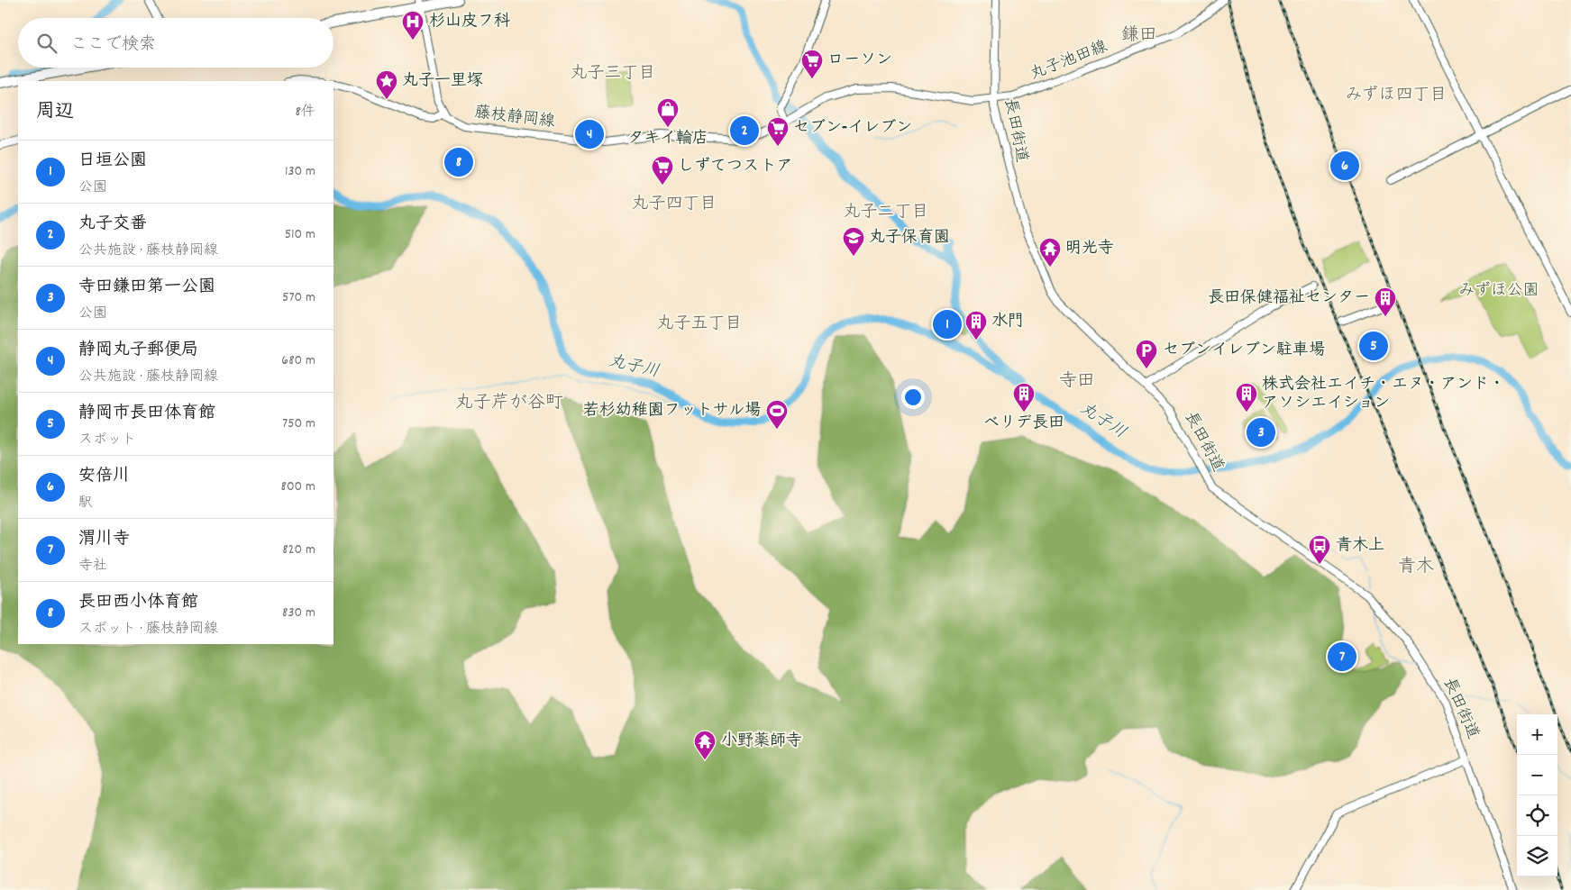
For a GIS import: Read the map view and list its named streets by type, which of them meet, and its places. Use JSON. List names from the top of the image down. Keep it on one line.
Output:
{"streets":{"main road":["丸子池田線","藤枝静岡線","長田街道"]},"crossings":[["丸子池田線","藤枝静岡線"],["丸子池田線","長田街道"]],"districts":["鎌田","丸子三丁目","みずほ四丁目","丸子四丁目","丸子二丁目","丸子五丁目","寺田","丸子芹が谷町","青木"],"water":["丸子川"],"parks":["みずほ公園"],"places":{"hospital":["杉山皮フ科"],"supermarket":["ローソン","セブン-イレブン","しずてつストア"],"place":["丸子一里塚"],"shop":["タキイ輪店"],"school or university":["丸子保育園"],"temple":["明光寺","小野薬師寺"],"building":["長田保健福祉センター","水門","ベリデ長田","株式会社エイチ・エヌ・アンド・ アソシエイション"],"parking":["セブンイレブン駐車場"],"sports":["若杉幼稚園フットサル場"],"bus stop":["青木上"]},"page":{"search":"ここで検索","heading":["周辺","8件"],"pins":["2","4","8","6","1","5","3","7"],"list":[{"mark":"1","name":"日垣公園","note":"公園","value":"130 m"},{"mark":"2","name":"丸子交番","note":"公共施設 · 藤枝静岡線","value":"510 m"},{"mark":"3","name":"寺田鎌田第一公園","note":"公園","value":"570 m"},{"mark":"4","name":"静岡丸子郵便局","note":"公共施設 · 藤枝静岡線","value":"680 m"},{"mark":"5","name":"静岡市長田体育館","note":"スポット","value":"750 m"},{"mark":"6","name":"安倍川","note":"駅","value":"800 m"},{"mark":"7","name":"渭川寺","note":"寺社","value":"820 m"},{"mark":"8","name":"長田西小体育館","note":"スポット · 藤枝静岡線","value":"830 m"}],"map_buttons":["+","−"]}}
